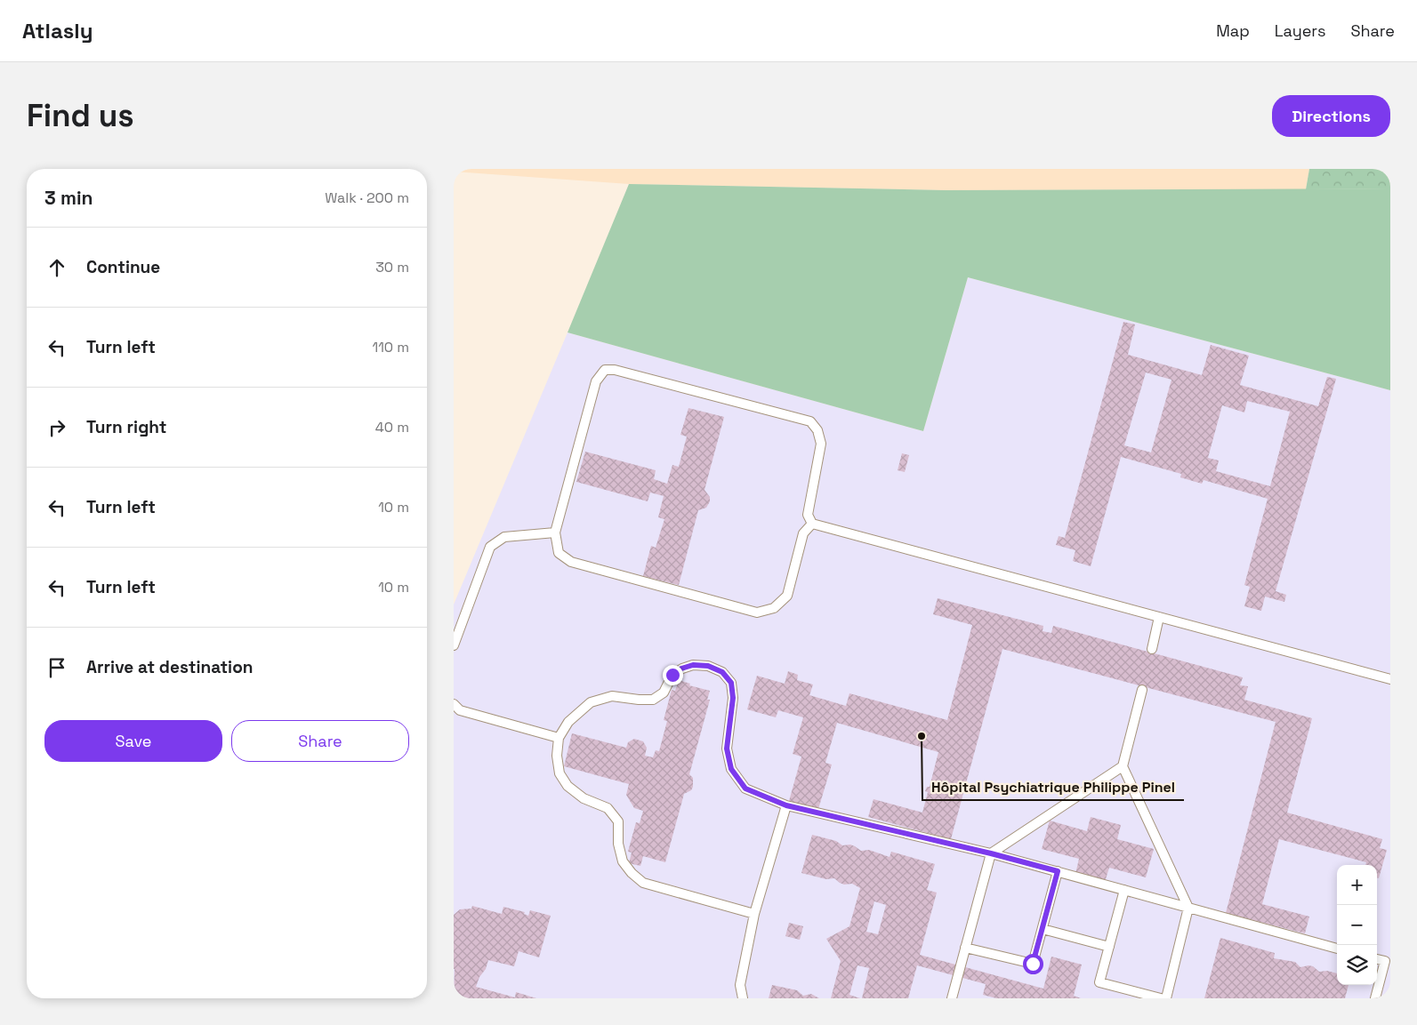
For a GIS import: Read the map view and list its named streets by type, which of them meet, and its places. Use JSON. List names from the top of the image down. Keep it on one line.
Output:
{"places":["Hôpital Psychiatrique Philippe Pinel"],"page":{"header":"Atlasly","nav":["Map","Layers","Share"],"buttons":["Directions",["Save","Share"]],"title":"Find us","heading":["3 min","Walk · 200 m"],"list":[["Continue","30 m"],["Turn left","110 m"],["Turn right","40 m"],["Turn left","10 m"],["Turn left","10 m"],"Arrive at destination"],"map_buttons":["+","−"]}}
